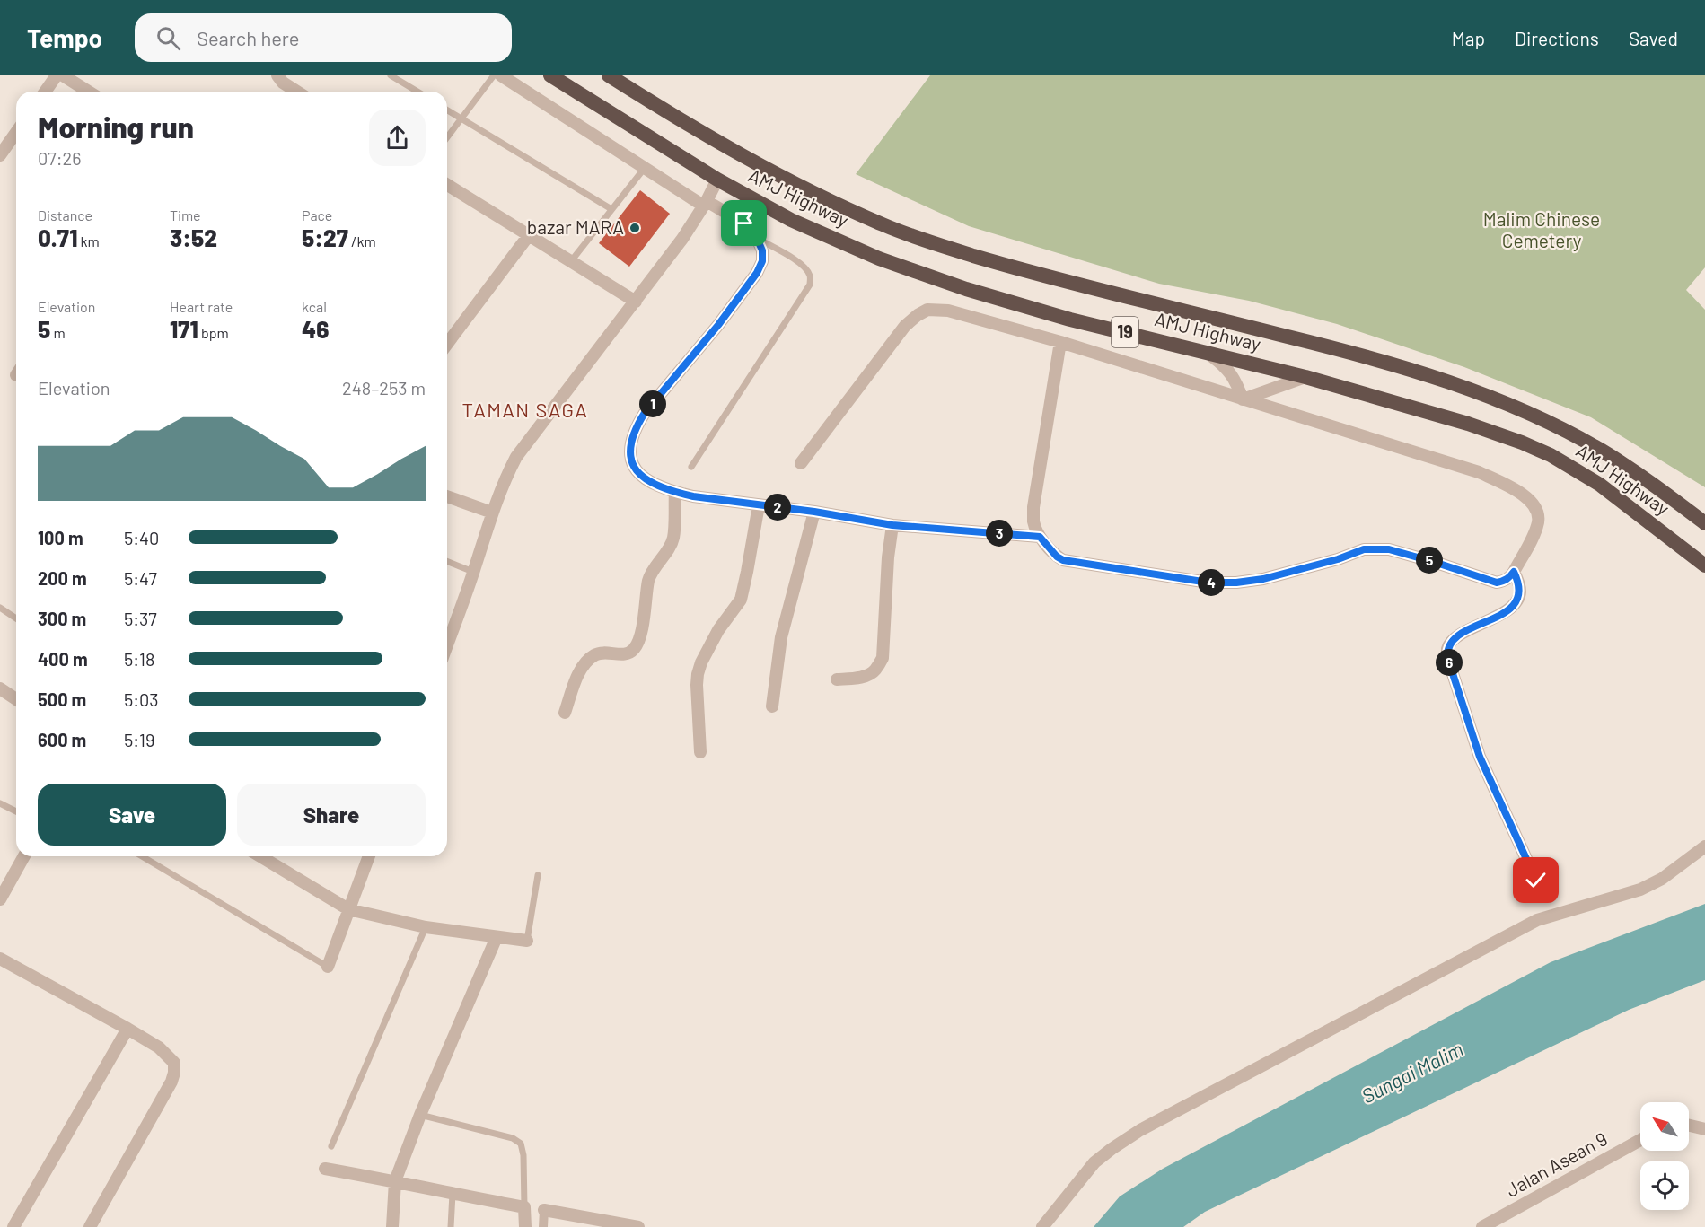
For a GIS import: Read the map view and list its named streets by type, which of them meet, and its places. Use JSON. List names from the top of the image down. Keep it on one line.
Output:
{"streets":{"highway":["AMJ Highway","19"],"street":["Jalan Asean 9"]},"districts":["TAMAN SAGA"],"water":["Sungai Malim"],"parks":["Malim Chinese Cemetery"],"places":["bazar MARA"],"north":"top left","page":{"header":"Tempo","search":"Search here","nav":["Map","Directions","Saved"],"heading":["Morning run","07:26"],"stats":[["Distance","0.71 km"],["Time","3:52"],["Pace","5:27 /km"],["Elevation","5 m"],["Heart rate","171 bpm"],["kcal","46"]],"chart":["Elevation","248–253 m"],"pins":["1","2","3","5","4","6"],"list":[{"name":"100 m","note":"5:40"},{"name":"200 m","note":"5:47"},{"name":"300 m","note":"5:37"},{"name":"400 m","note":"5:18"},{"name":"500 m","note":"5:03"},{"name":"600 m","note":"5:19"}],"buttons":["Save","Share"]}}
